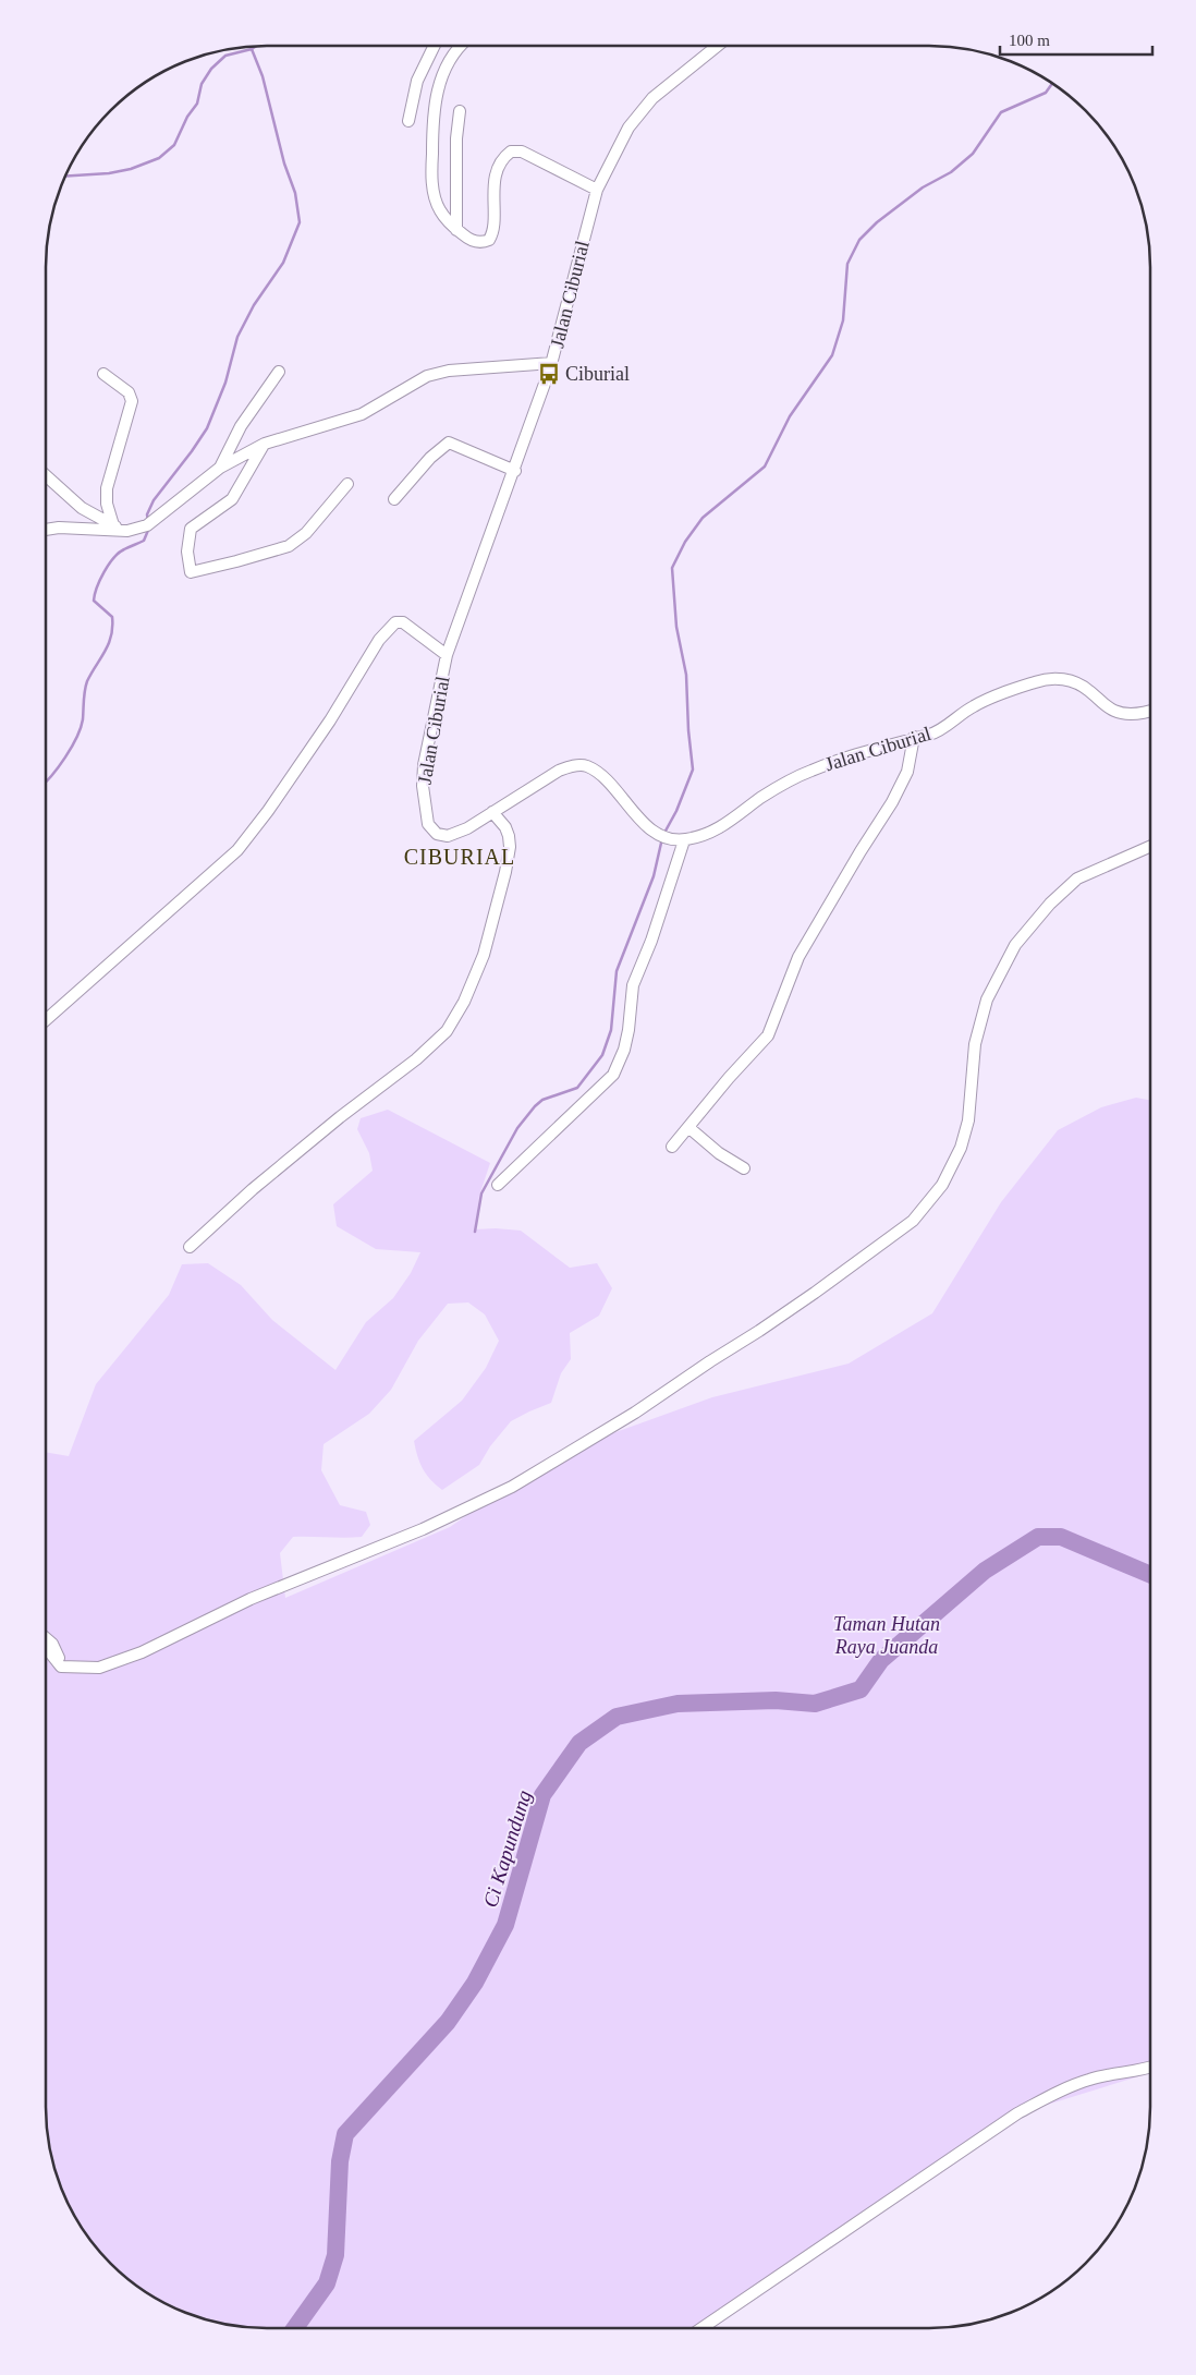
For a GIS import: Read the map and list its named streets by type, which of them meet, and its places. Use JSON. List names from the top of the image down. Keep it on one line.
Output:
{"streets":{"street":["Jalan Ciburial"]},"districts":["CIBURIAL"],"water":["Ci Kapundung"],"parks":["Taman Hutan Raya Juanda"],"places":{"bus stop":["Ciburial"]},"scale_bar":"100 m"}
